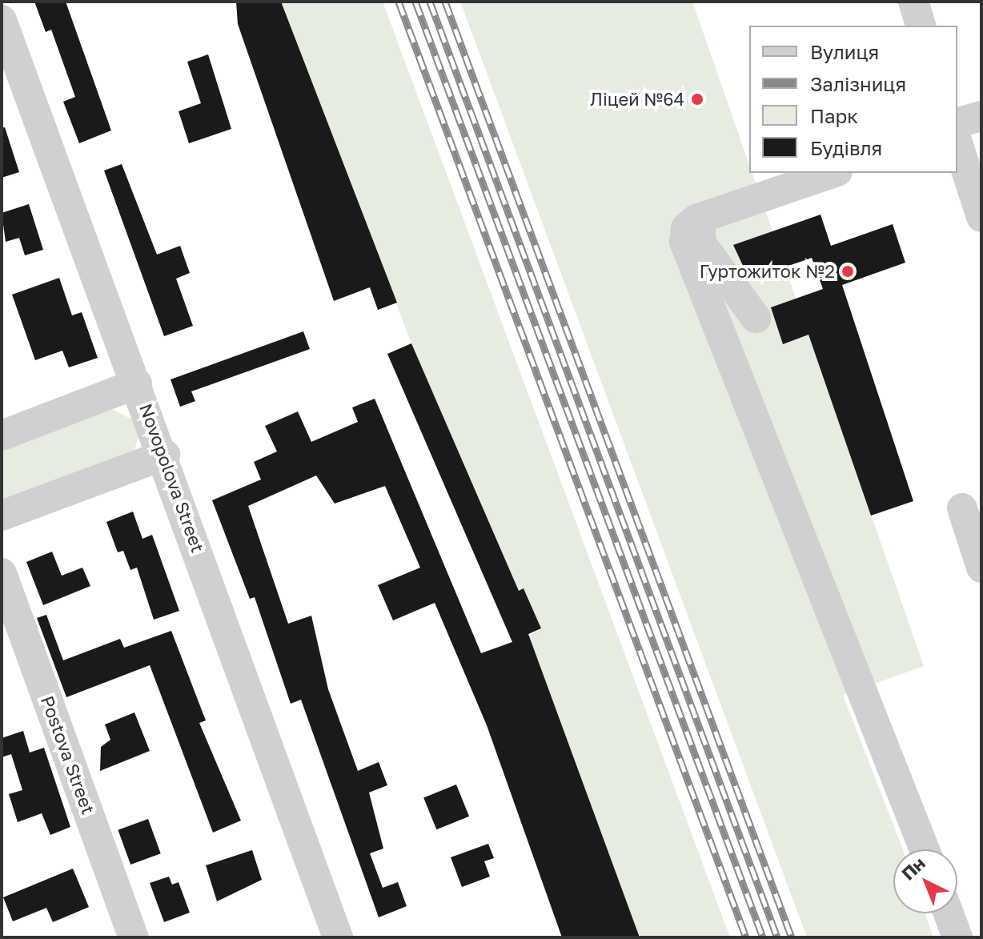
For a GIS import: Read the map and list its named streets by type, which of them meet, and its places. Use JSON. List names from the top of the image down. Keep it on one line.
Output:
{"streets":{"street":["Novopolova Street","Postova Street"]},"places":["Ліцей №64","Гуртожиток №2"],"legend":["Вулиця","Залізниця","Парк","Будівля"],"north":"top left"}
